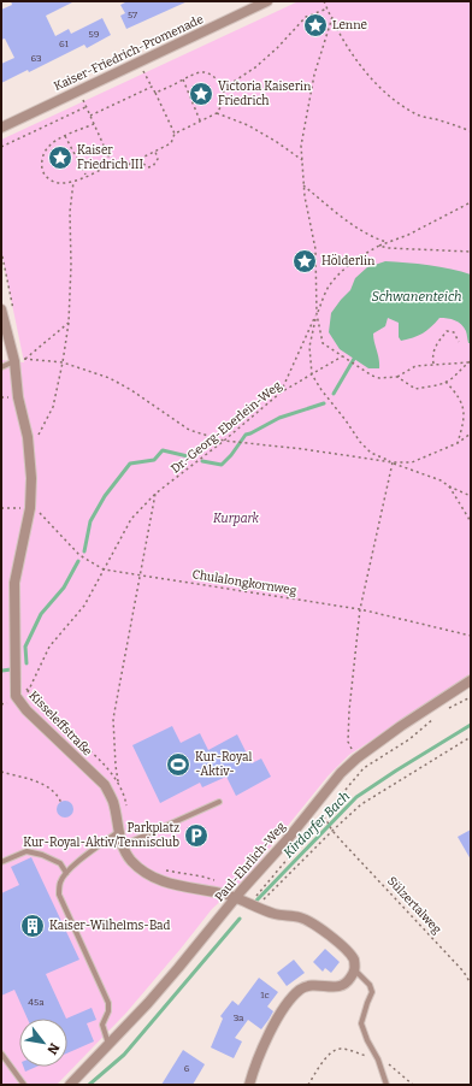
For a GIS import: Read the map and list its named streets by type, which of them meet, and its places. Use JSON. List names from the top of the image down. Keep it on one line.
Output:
{"streets":{"street":["Kaiser-Friedrich-Promenade","Kisseleffstraße","Paul-Ehrlich-Weg"],"path":["Dr.-Georg-Eberlein-Weg","Chulalongkornweg","Sülzertalweg"]},"crossings":[["Dr.-Georg-Eberlein-Weg","Chulalongkornweg"],["Chulalongkornweg","Kisseleffstraße"],["Kisseleffstraße","Paul-Ehrlich-Weg"]],"water":["Schwanenteich","Kirdorfer Bach"],"parks":["Kurpark"],"places":{"place":["Lenne","Victoria Kaiserin Friedrich","Kaiser Friedrich III","Hölderlin"],"sports":["Kur-Royal -Aktiv-"],"parking":["Parkplatz Kur-Royal-Aktiv/Tennisclub"],"building":["Kaiser-Wilhelms-Bad"]},"house_numbers":["57","59","61","63","1c","45a","3a","6"],"north":"bottom right"}
